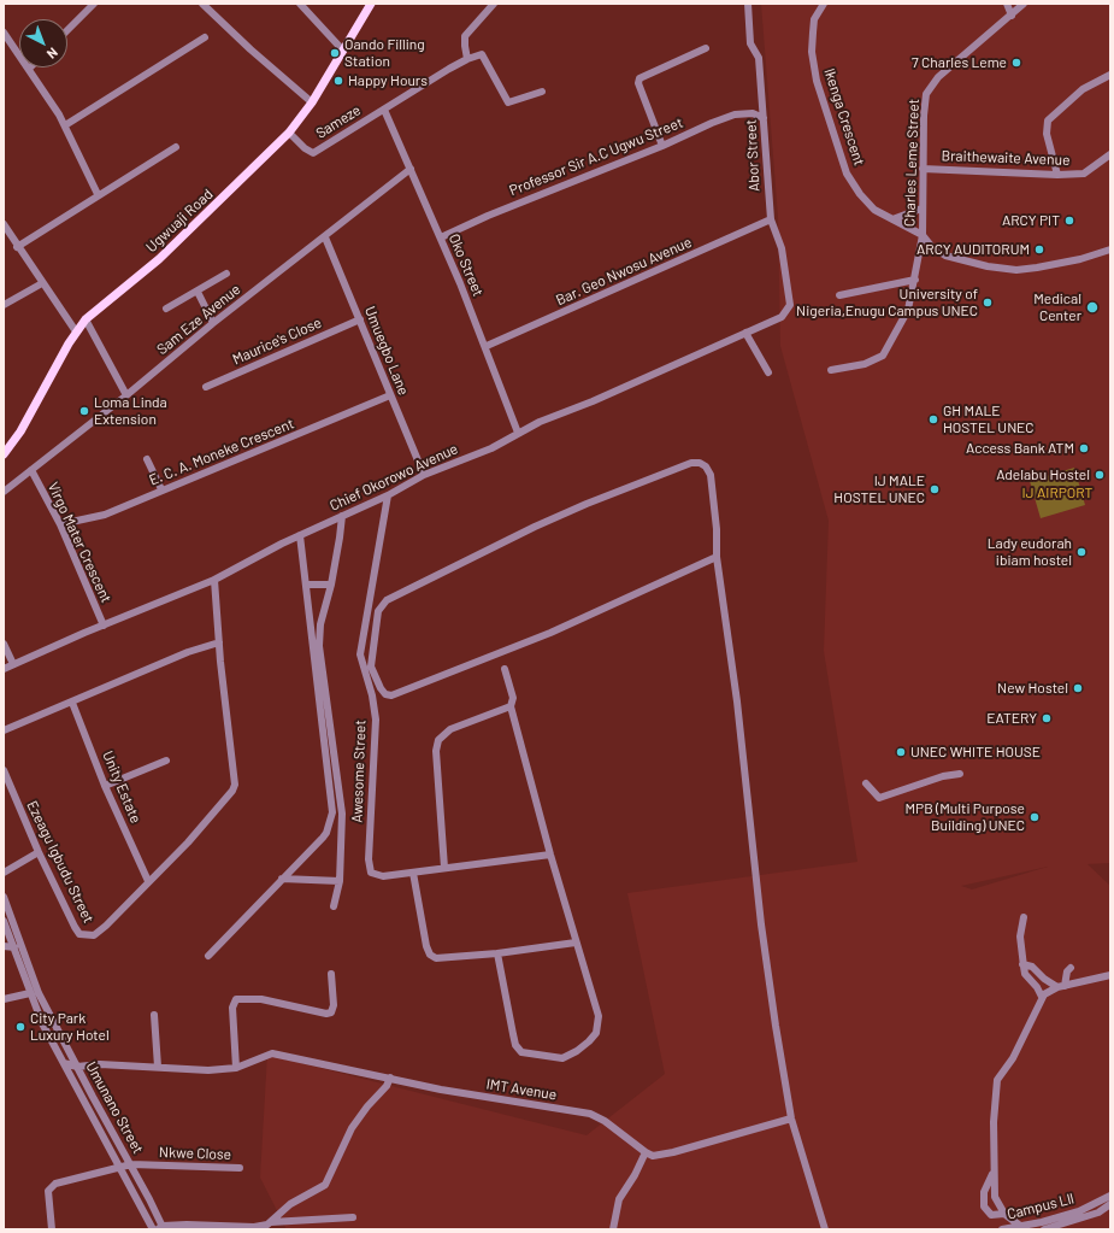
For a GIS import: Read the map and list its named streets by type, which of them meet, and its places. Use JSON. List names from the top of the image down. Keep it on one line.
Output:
{"streets":{"main road":["Ugwuaji Road"],"street":["Ikenga Crescent","Sameze","Abor Street","Professor Sir A.C Ugwu Street","Braithewaite Avenue","Charles Leme Street","Oko Street","Bar. Geo Nwosu Avenue","Sam Eze Avenue","Maurice's Close","Umuegbo Lane","E. C. A. Moneke Crescent","Chief Okorowo Avenue","Virgo Mater Crescent","Awesome Street","Unity Estate","Ezeagu Igbudu Street","IMT Avenue","Umunano Street","Nkwe Close","Campus Lll"]},"crossings":[["Ikenga Crescent","Charles Leme Street"],["Sameze","Ugwuaji Road"],["Sameze","Oko Street"],["Abor Street","Professor Sir A.C Ugwu Street"],["Abor Street","Bar. Geo Nwosu Avenue"],["Abor Street","Chief Okorowo Avenue"],["Professor Sir A.C Ugwu Street","Oko Street"],["Braithewaite Avenue","Charles Leme Street"],["Oko Street","Bar. Geo Nwosu Avenue"],["Oko Street","Sam Eze Avenue"],["Oko Street","Chief Okorowo Avenue"],["Sam Eze Avenue","Umuegbo Lane"],["Sam Eze Avenue","Virgo Mater Crescent"],["Maurice's Close","Umuegbo Lane"],["Umuegbo Lane","E. C. A. Moneke Crescent"],["Umuegbo Lane","Chief Okorowo Avenue"],["E. C. A. Moneke Crescent","Virgo Mater Crescent"],["Chief Okorowo Avenue","Virgo Mater Crescent"],["Chief Okorowo Avenue","Awesome Street"],["Unity Estate","Ezeagu Igbudu Street"],["IMT Avenue","Umunano Street"],["Umunano Street","Nkwe Close"]],"parks":["IJ AIRPORT"],"places":["Oando Filling Station","7 Charles Leme","Happy Hours","ARCY PIT","ARCY AUDITORUM","University of Nigeria,Enugu Campus UNEC","Medical Center","Loma Linda Extension","GH MALE HOSTEL UNEC","Access Bank ATM","Adelabu Hostel","IJ MALE HOSTEL UNEC","Lady eudorah ibiam hostel","New Hostel","EATERY","UNEC WHITE HOUSE","MPB (Multi Purpose Building) UNEC","City Park Luxury Hotel"],"north":"bottom right"}
